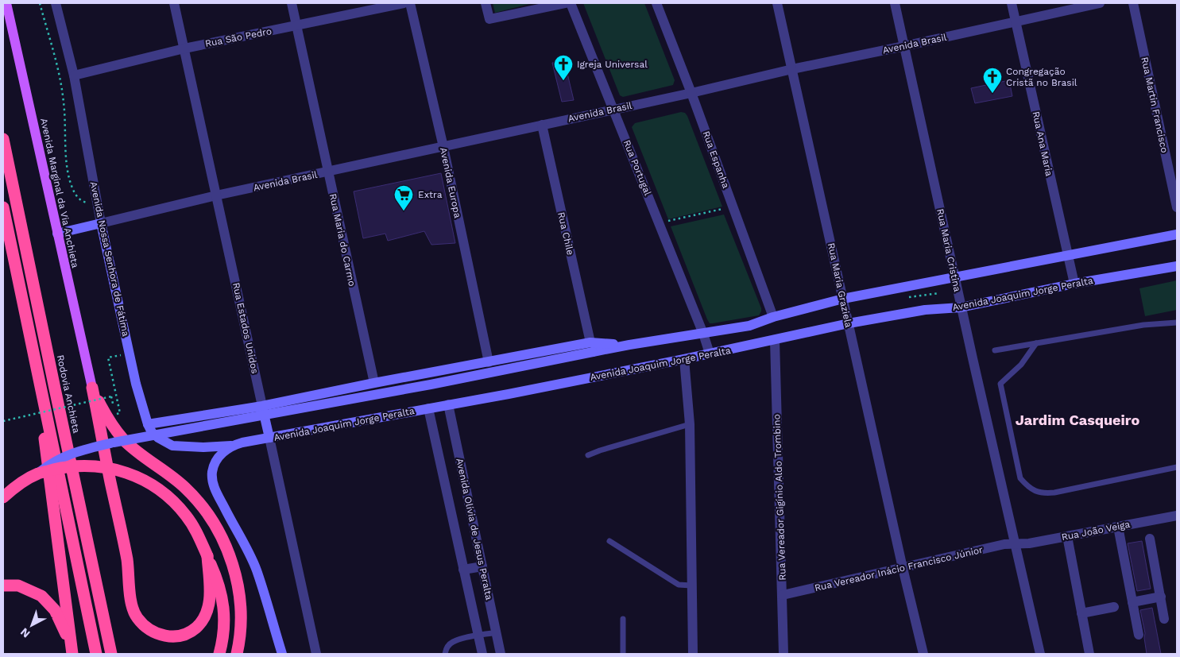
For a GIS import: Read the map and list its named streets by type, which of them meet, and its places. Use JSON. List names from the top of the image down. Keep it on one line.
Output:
{"streets":{"highway":["Rodovia Anchieta"],"main road":["Avenida Marginal da Via Anchieta"],"street":["Rua São Pedro","Avenida Brasil","Rua Martin Francisco","Rua Ana Maria","Rua Espanha","Rua Portugal","Avenida Europa","Rua Chile","Rua Maria do Carmo","Rua Maria Cristina","Avenida Nossa Senhora de Fátima","Rua Maria Graziela","Avenida Joaquim Jorge Peralta","Rua Estados Unidos","Rua Vereador Gigínio Aldo Trombino","Avenida Olívia de Jesus Peralta","Rua João Veiga","Rua Vereador Inácio Francisco Júnior"]},"crossings":[["Rua São Pedro","Rua Maria do Carmo"],["Rua São Pedro","Avenida Nossa Senhora de Fátima"],["Rua São Pedro","Rua Estados Unidos"],["Avenida Brasil","Rua Ana Maria"],["Avenida Brasil","Rua Espanha"],["Avenida Brasil","Rua Portugal"],["Avenida Brasil","Avenida Europa"],["Avenida Brasil","Rua Chile"],["Avenida Brasil","Rua Maria do Carmo"],["Avenida Brasil","Rua Maria Cristina"],["Avenida Brasil","Avenida Nossa Senhora de Fátima"],["Avenida Brasil","Rua Maria Graziela"],["Avenida Brasil","Rua Estados Unidos"],["Rua Ana Maria","Avenida Joaquim Jorge Peralta"],["Rua Portugal","Avenida Joaquim Jorge Peralta"],["Rua Maria Cristina","Avenida Joaquim Jorge Peralta"],["Rua Maria Cristina","Rua João Veiga"],["Rua Maria Cristina","Rua Vereador Inácio Francisco Júnior"],["Avenida Nossa Senhora de Fátima","Avenida Joaquim Jorge Peralta"],["Rua Maria Graziela","Avenida Joaquim Jorge Peralta"],["Rua Maria Graziela","Rua Vereador Inácio Francisco Júnior"],["Avenida Joaquim Jorge Peralta","Rua Estados Unidos"],["Avenida Joaquim Jorge Peralta","Rua Vereador Gigínio Aldo Trombino"],["Avenida Joaquim Jorge Peralta","Avenida Olívia de Jesus Peralta"],["Rua Vereador Gigínio Aldo Trombino","Rua Vereador Inácio Francisco Júnior"],["Rua João Veiga","Rua Vereador Inácio Francisco Júnior"]],"districts":["Jardim Casqueiro"],"places":{"church":["Igreja Universal","Congregação Cristã no Brasil"],"supermarket":["Extra"]},"north":"bottom left"}
